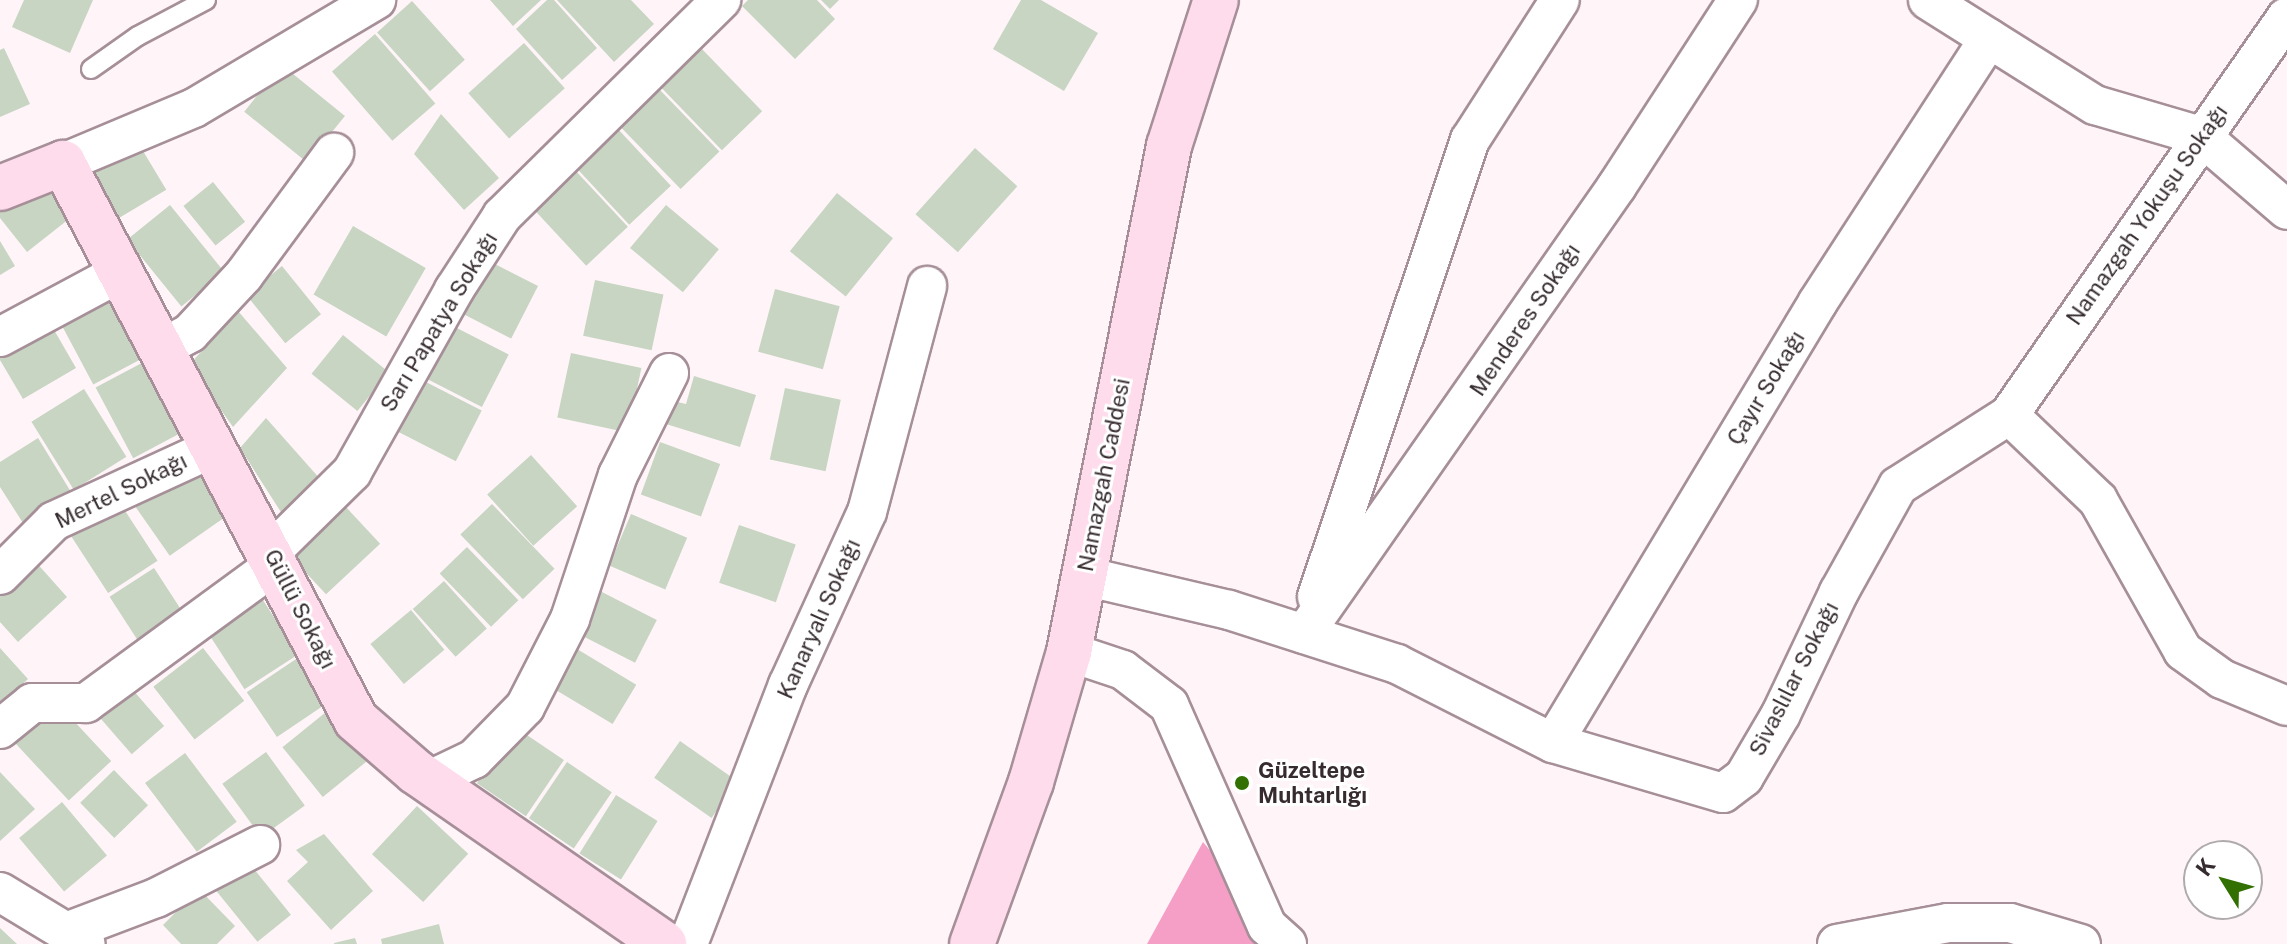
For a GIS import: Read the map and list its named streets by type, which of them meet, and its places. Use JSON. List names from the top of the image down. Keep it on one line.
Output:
{"streets":{"street":["Namazgah Yokuşu Sokağı","Menderes Sokağı","Sarı Papatya Sokağı","Çayır Sokağı","Namazgah Caddesi","Mertel Sokağı","Güllü Sokağı","Kanaryalı Sokağı","Sivaslılar Sokağı"]},"crossings":[["Namazgah Yokuşu Sokağı","Sivaslılar Sokağı"],["Menderes Sokağı","Sivaslılar Sokağı"],["Sarı Papatya Sokağı","Güllü Sokağı"],["Çayır Sokağı","Sivaslılar Sokağı"],["Namazgah Caddesi","Sivaslılar Sokağı"],["Mertel Sokağı","Güllü Sokağı"]],"places":["Güzeltepe Muhtarlığı"],"north":"top left"}
